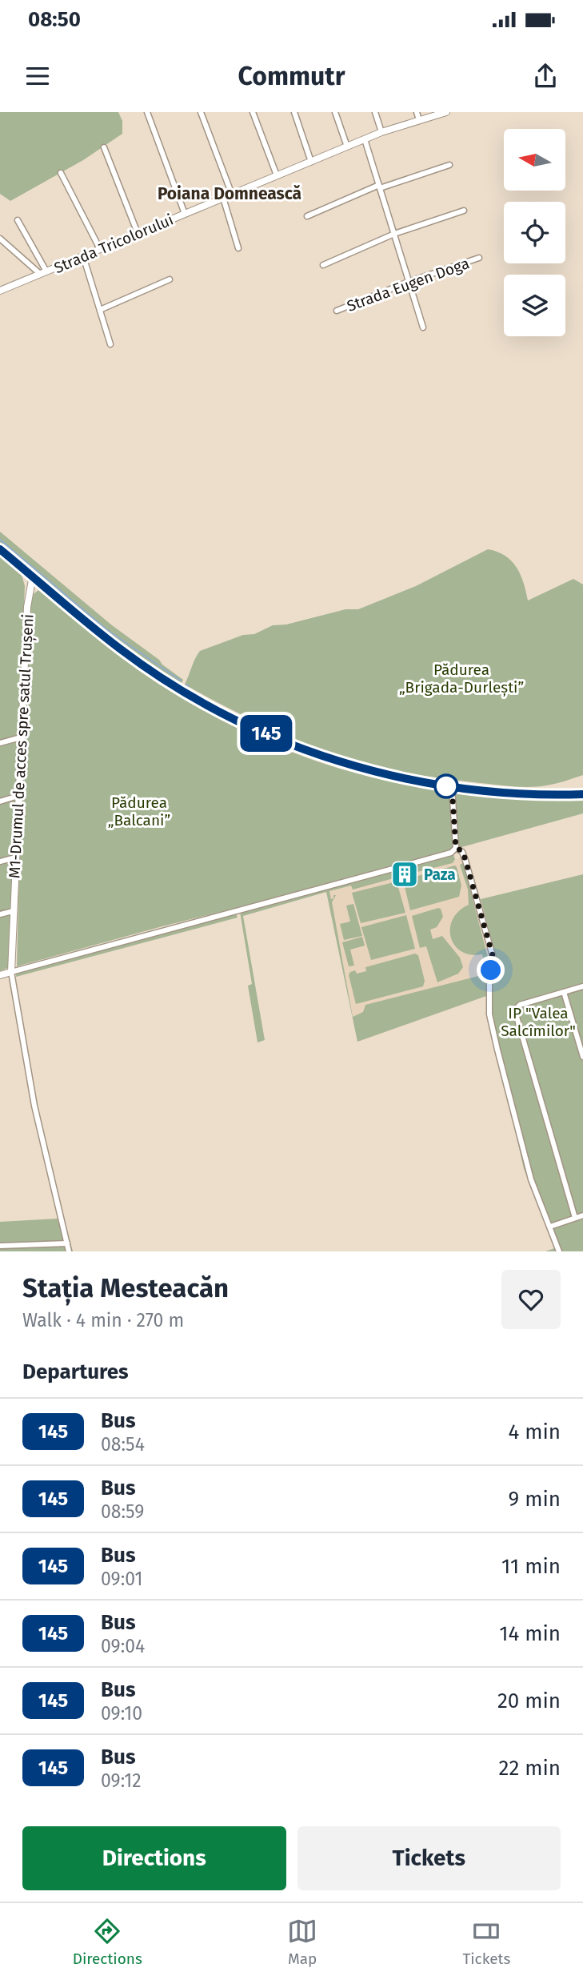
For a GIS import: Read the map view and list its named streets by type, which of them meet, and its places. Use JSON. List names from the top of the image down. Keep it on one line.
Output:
{"streets":{"street":["Strada Tricolorului","Strada Eugen Doga","M1-Drumul de acces spre satul Trușeni"]},"districts":["Poiana Domnească"],"parks":["Pădurea „Brigada-Durlești”","Pădurea „Balcani”","IP \"Valea Salcîmilor\""],"places":{"building":["Paza"]},"lines":["bus line 145"],"north":"left","page":{"status":"08:50","header":"Commutr","on_map":"145","heading":[["Stația Mesteacăn","Walk · 4 min · 270 m"],"Departures"],"list":[{"mark":"145","name":"Bus","note":"08:54","value":"4 min"},{"mark":"145","name":"Bus","note":"08:59","value":"9 min"},{"mark":"145","name":"Bus","note":"09:01","value":"11 min"},{"mark":"145","name":"Bus","note":"09:04","value":"14 min"},{"mark":"145","name":"Bus","note":"09:10","value":"20 min"},{"mark":"145","name":"Bus","note":"09:12","value":"22 min"}],"buttons":["Directions","Tickets"],"tabs":["Directions","Map","Tickets"]}}
